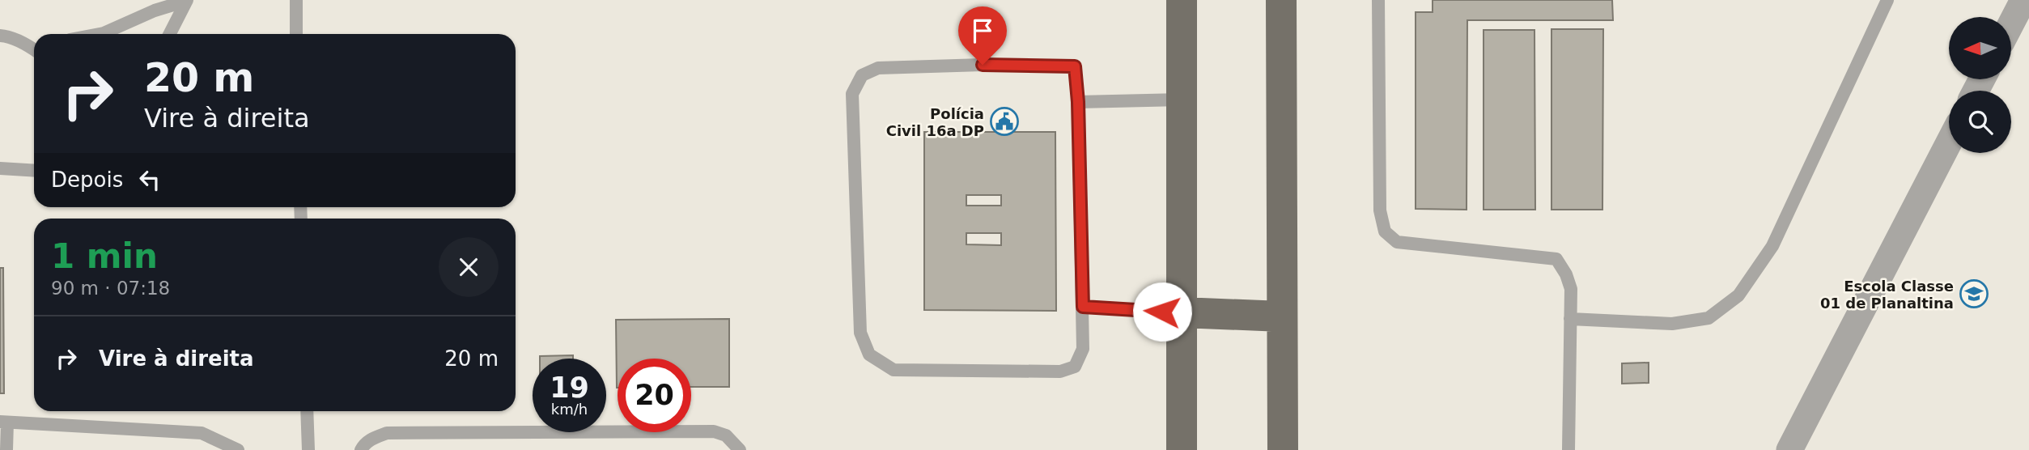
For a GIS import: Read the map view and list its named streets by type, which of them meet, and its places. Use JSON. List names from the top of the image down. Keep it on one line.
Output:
{"places":{"public building":["Polícia Civil 16a DP"],"school or university":["Escola Classe 01 de Planaltina"]},"north":"left","page":{"turn":["20 m","Vire à direita"],"then":"Depois","heading":["1 min","90 m · 07:18"],"list":[{"name":"Vire à direita","value":"20 m"}],"speed":"19 km/h","limit":"20"}}
